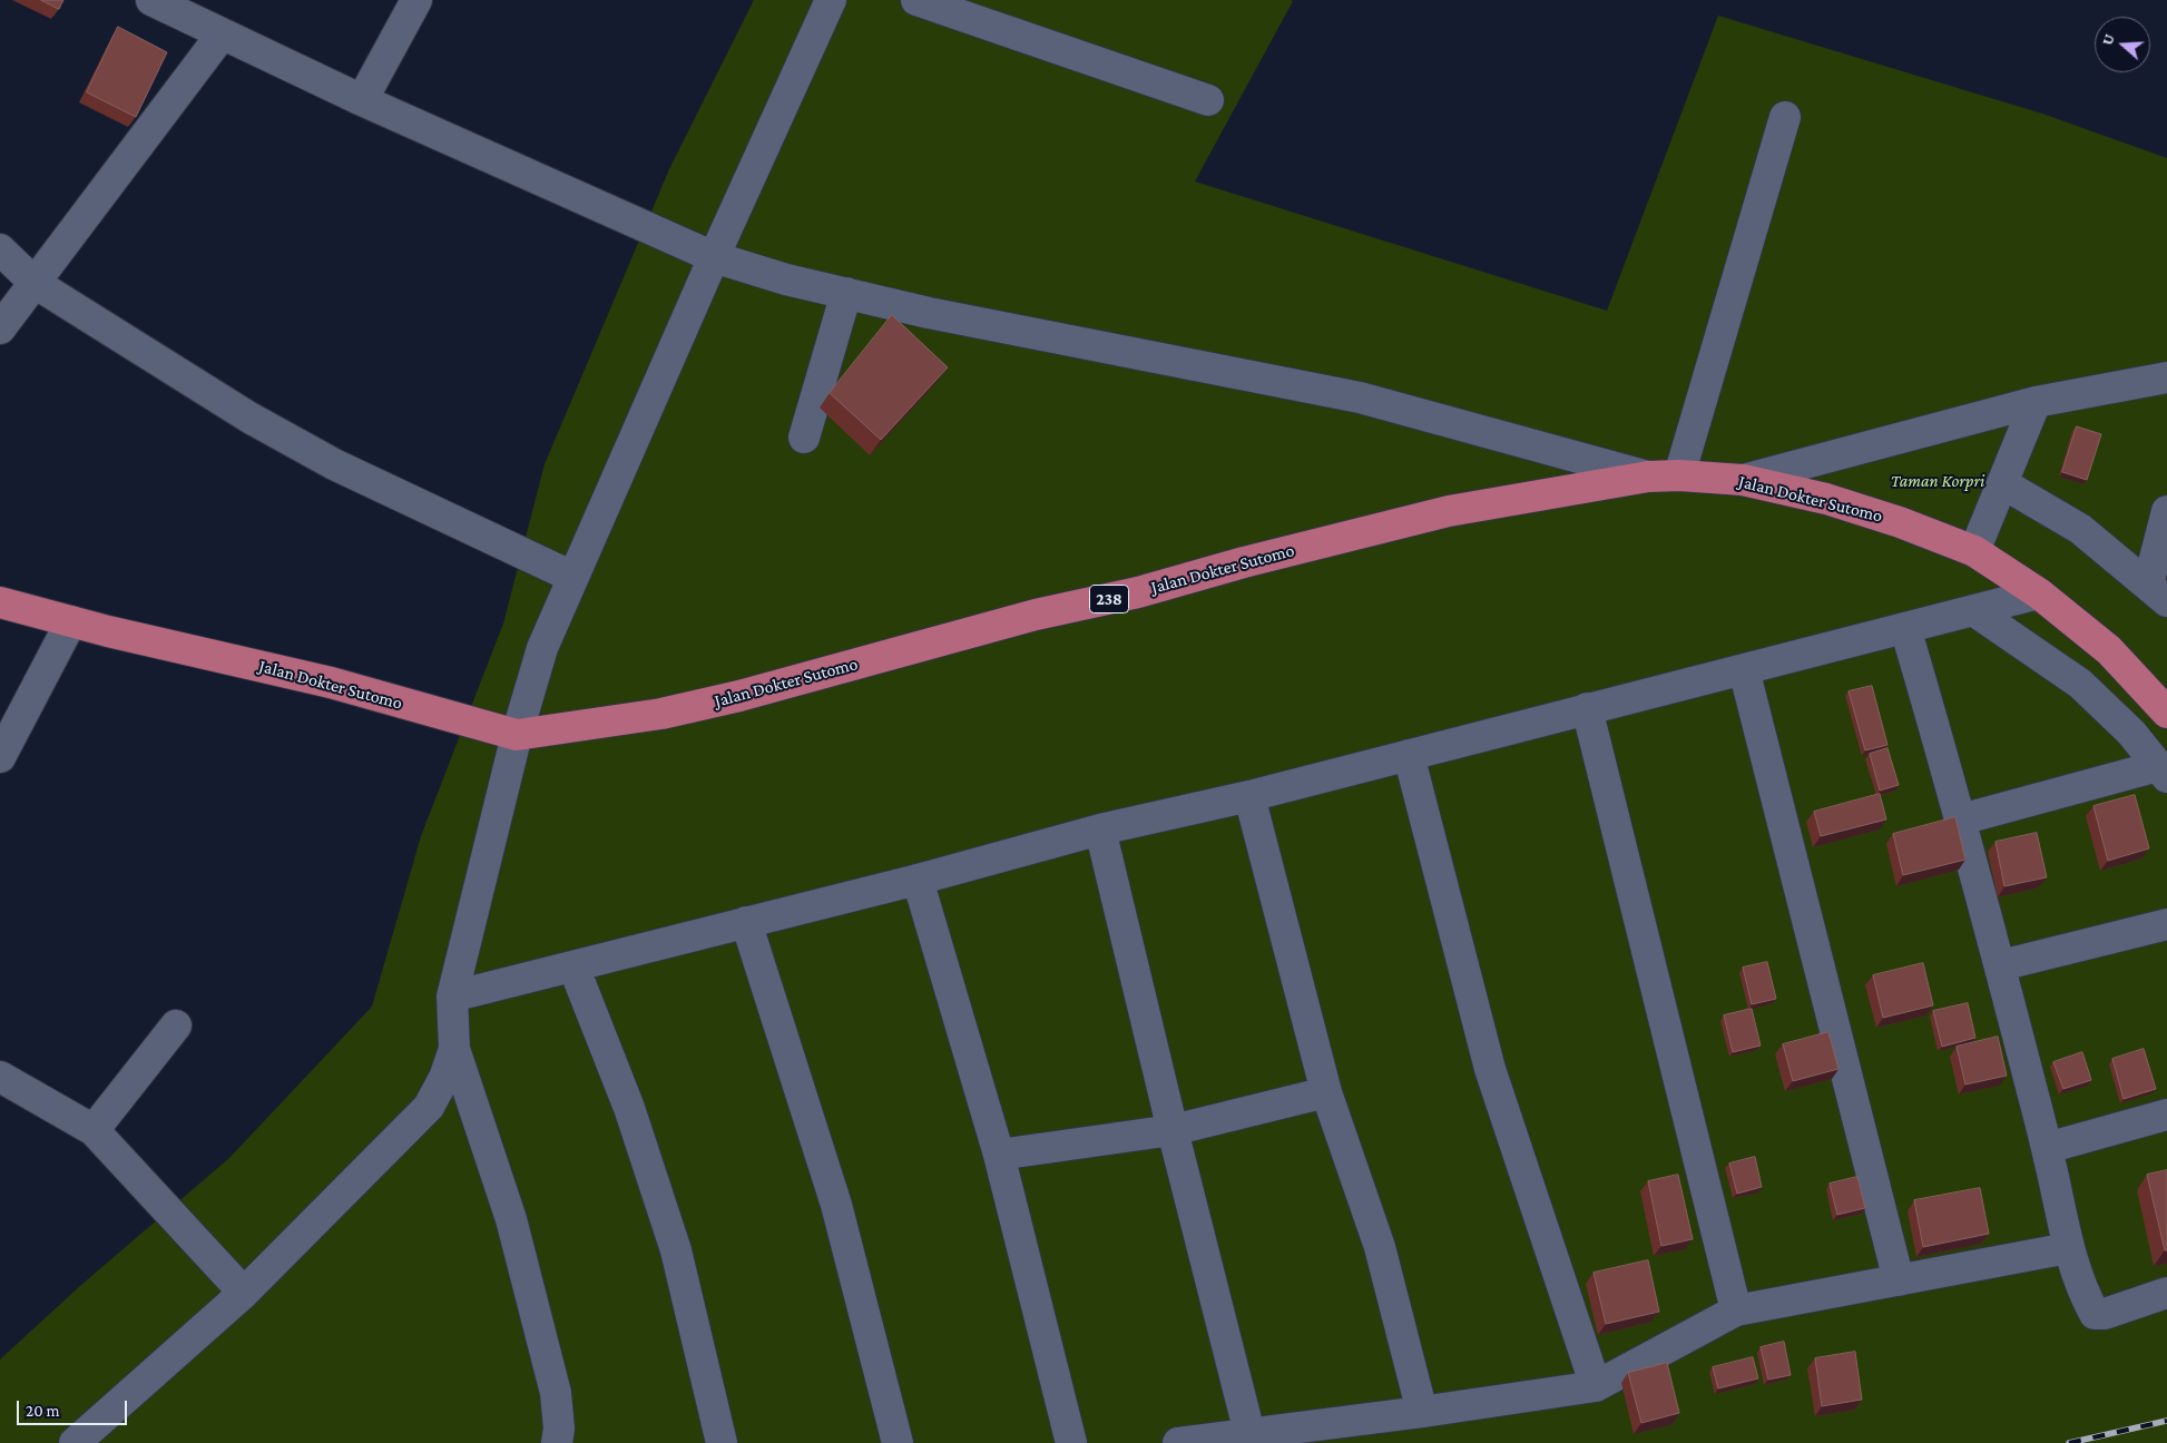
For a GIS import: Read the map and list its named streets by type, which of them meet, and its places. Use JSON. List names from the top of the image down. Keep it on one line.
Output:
{"streets":{"main road":["Jalan Dokter Sutomo","238"]},"parks":["Taman Korpri"],"scale_bar":"20 m","north":"left"}
